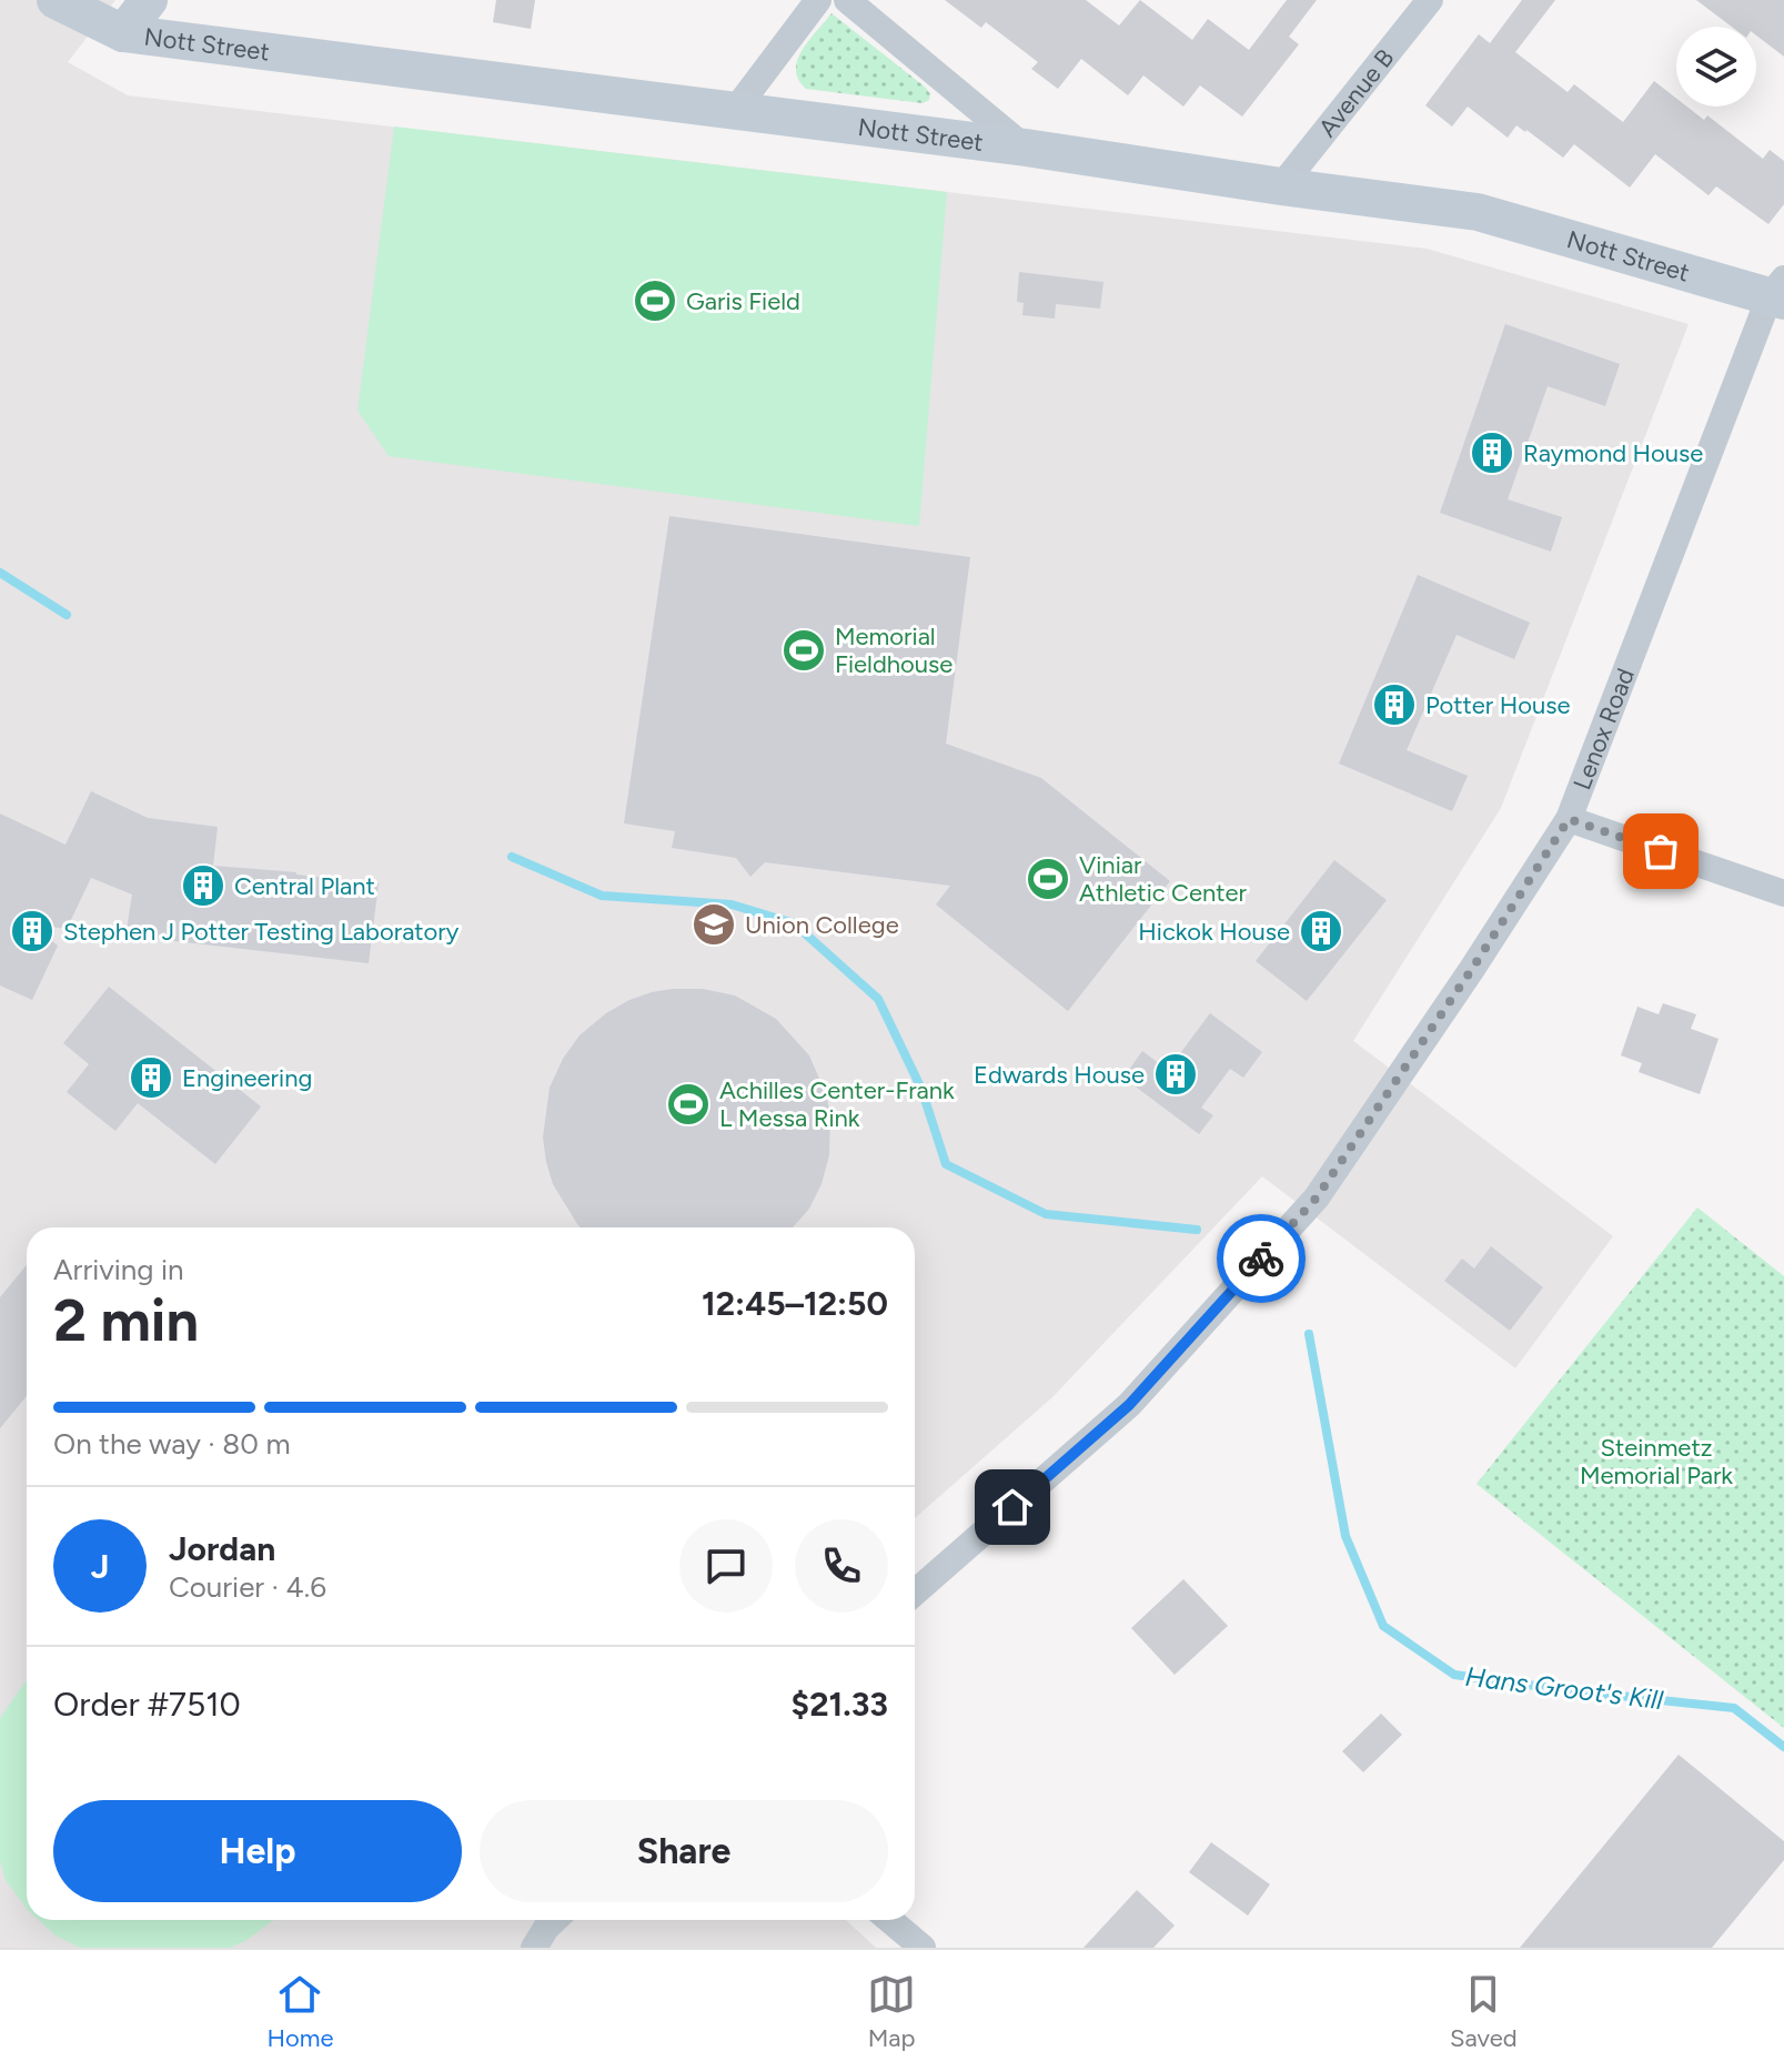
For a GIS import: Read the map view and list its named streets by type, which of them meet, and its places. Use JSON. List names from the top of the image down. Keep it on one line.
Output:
{"streets":{"main road":["Nott Street"],"street":["Avenue B","Lenox Road"]},"crossings":[["Nott Street","Avenue B"],["Nott Street","Lenox Road"]],"water":["Hans Groot's Kill"],"parks":["Steinmetz Memorial Park"],"places":{"sports":["Garis Field","Memorial Fieldhouse","Viniar Athletic Center","Achilles Center-Frank L Messa Rink"],"building":["Raymond House","Potter House","Central Plant","Stephen J Potter Testing Laboratory","Hickok House","Edwards House","Engineering"],"school or university":["Union College"]},"page":{"heading":["2 min","Arriving in","12:45–12:50"],"panel":["Jordan","Courier · 4.6","Order #7510","$21.33"],"bar":"On the way · 80 m","round":"J","buttons":["Help","Share"],"tabs":["Home","Map","Saved"]}}
